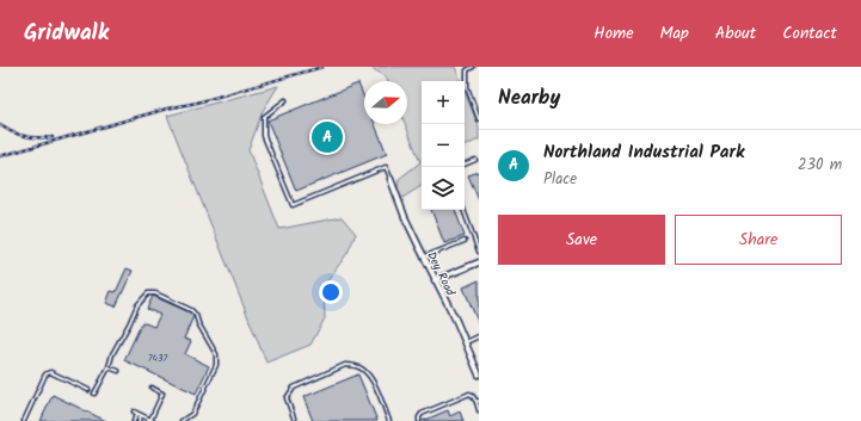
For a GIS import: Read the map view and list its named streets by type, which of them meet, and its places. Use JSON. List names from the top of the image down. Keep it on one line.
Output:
{"streets":{"street":["Dey Road"]},"house_numbers":["7437"],"north":"right","page":{"header":"Gridwalk","nav":["Home","Map","About","Contact"],"heading":"Nearby","map_buttons":["+","−"],"pins":"A","list":[{"mark":"A","name":"Northland Industrial Park","note":"Place","value":"230 m"}],"buttons":["Save","Share"]}}
